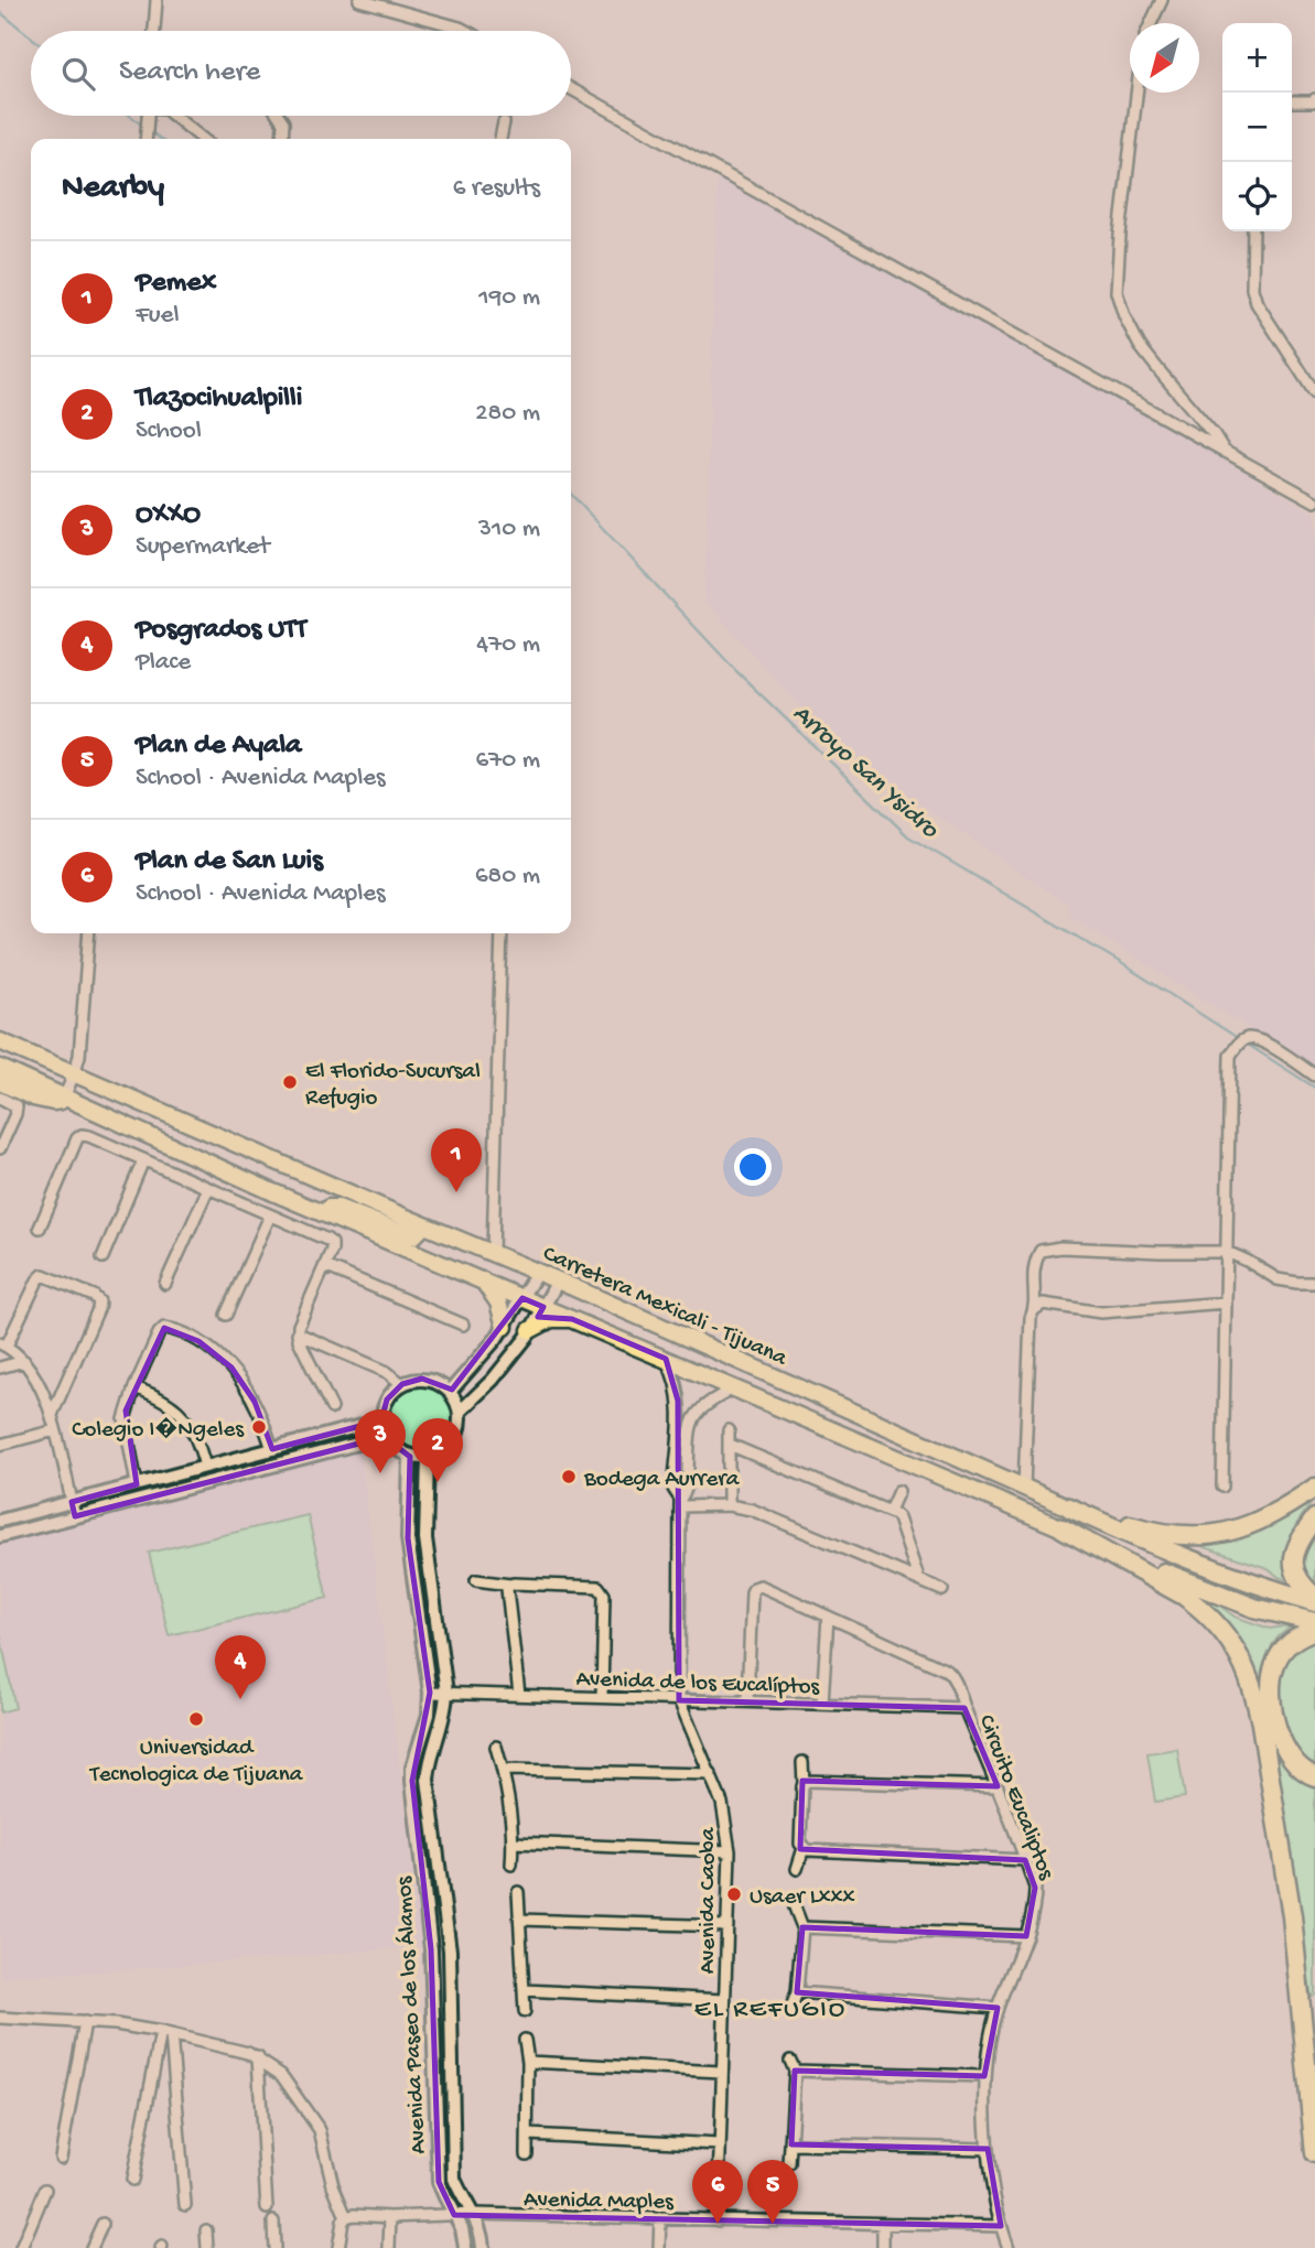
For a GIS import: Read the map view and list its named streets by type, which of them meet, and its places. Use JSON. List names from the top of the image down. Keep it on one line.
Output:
{"streets":{"highway":["Carretera Mexicali - Tijuana"],"street":["Avenida de los Eucalíptos","Circuito Eucaliptos","Avenida Caoba","Avenida Paseo de los Álamos","Avenida Maples"]},"crossings":[["Avenida de los Eucalíptos","Circuito Eucaliptos"],["Avenida de los Eucalíptos","Avenida Caoba"],["Avenida de los Eucalíptos","Avenida Paseo de los Álamos"],["Circuito Eucaliptos","Avenida Maples"],["Avenida Caoba","Avenida Maples"],["Avenida Paseo de los Álamos","Avenida Maples"]],"districts":["EL REFUGIO"],"water":["Arroyo San Ysidro"],"places":["El Florido-Sucursal Refugio","Colegio I�Ngeles","Bodega Aurrera","Universidad Tecnologica de Tijuana","Usaer Lxxx"],"north":"bottom left","page":{"map_buttons":["+","−"],"search":"Search here","heading":["Nearby","6 results"],"list":[{"mark":"1","name":"Pemex","note":"Fuel","value":"190 m"},{"mark":"2","name":"Tlazocihualpilli","note":"School","value":"280 m"},{"mark":"3","name":"OXXO","note":"Supermarket","value":"310 m"},{"mark":"4","name":"Posgrados UTT","note":"Place","value":"470 m"},{"mark":"5","name":"Plan de Ayala","note":"School · Avenida Maples","value":"670 m"},{"mark":"6","name":"Plan de San Luis","note":"School · Avenida Maples","value":"680 m"}],"pins":["1","3","2","4","5","6"]}}
